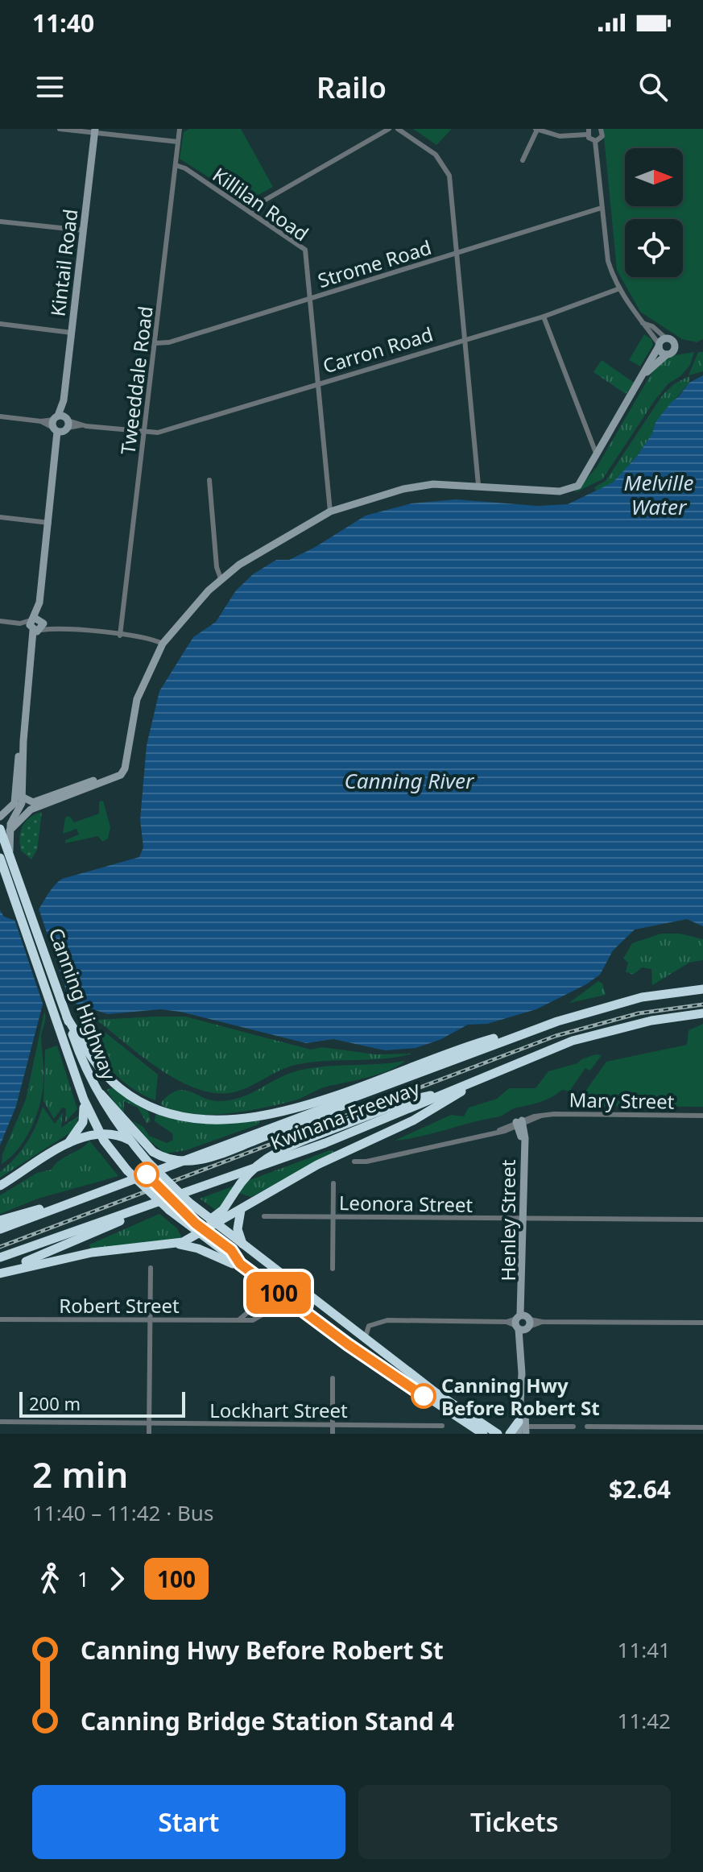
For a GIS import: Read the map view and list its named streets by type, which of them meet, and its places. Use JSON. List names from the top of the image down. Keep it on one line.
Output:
{"streets":{"highway":["Canning Highway","Kwinana Freeway"],"street":["Killilan Road","Kintail Road","Strome Road","Carron Road","Tweeddale Road","Mary Street","Leonora Street","Henley Street","Robert Street","Lockhart Street"]},"crossings":[["Killilan Road","Strome Road"],["Killilan Road","Carron Road"],["Killilan Road","Tweeddale Road"],["Kintail Road","Carron Road"],["Kintail Road","Canning Highway"],["Strome Road","Tweeddale Road"],["Carron Road","Tweeddale Road"],["Canning Highway","Kwinana Freeway"],["Mary Street","Henley Street"],["Leonora Street","Henley Street"]],"water":["Melville Water","Canning River"],"places":["Canning Hwy Before Robert St"],"lines":["bus line 100"],"scale_bar":"200 m","north":"right","page":{"status":"11:40","header":"Railo","on_map":"100","scale":"200 m","heading":["2 min","11:40 – 11:42 · Bus","$2.64"],"legs":["1","100"],"list":[{"name":"Canning Hwy Before Robert St","value":"11:41"},{"name":"Canning Bridge Station Stand 4","value":"11:42"}],"buttons":["Start","Tickets"]}}
